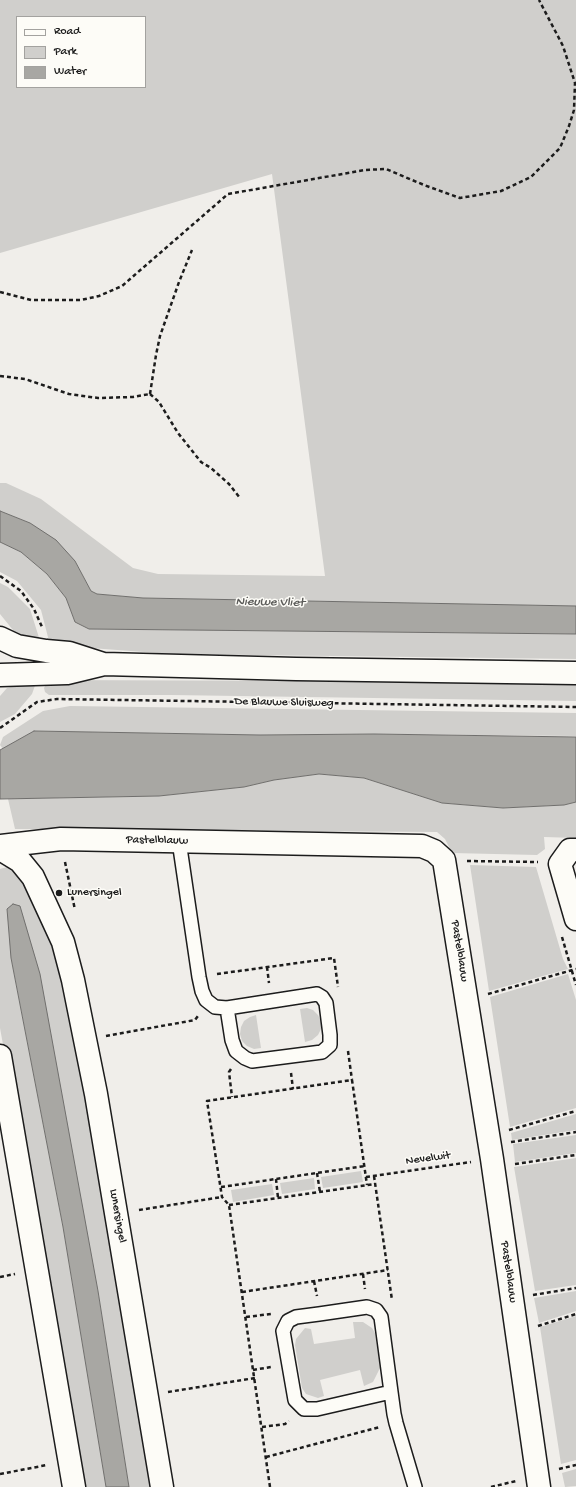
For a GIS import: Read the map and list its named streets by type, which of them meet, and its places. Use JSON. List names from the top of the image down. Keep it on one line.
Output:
{"streets":{"street":["Pastelblauw","Lunersingel"],"path":["De Blauwe Sluisweg","Nevelwit"]},"crossings":[["Pastelblauw","Nevelwit"],["Pastelblauw","Lunersingel"]],"water":["Nieuwe Vliet"],"places":["Lunersingel"],"legend":["Road","Park","Water"]}
